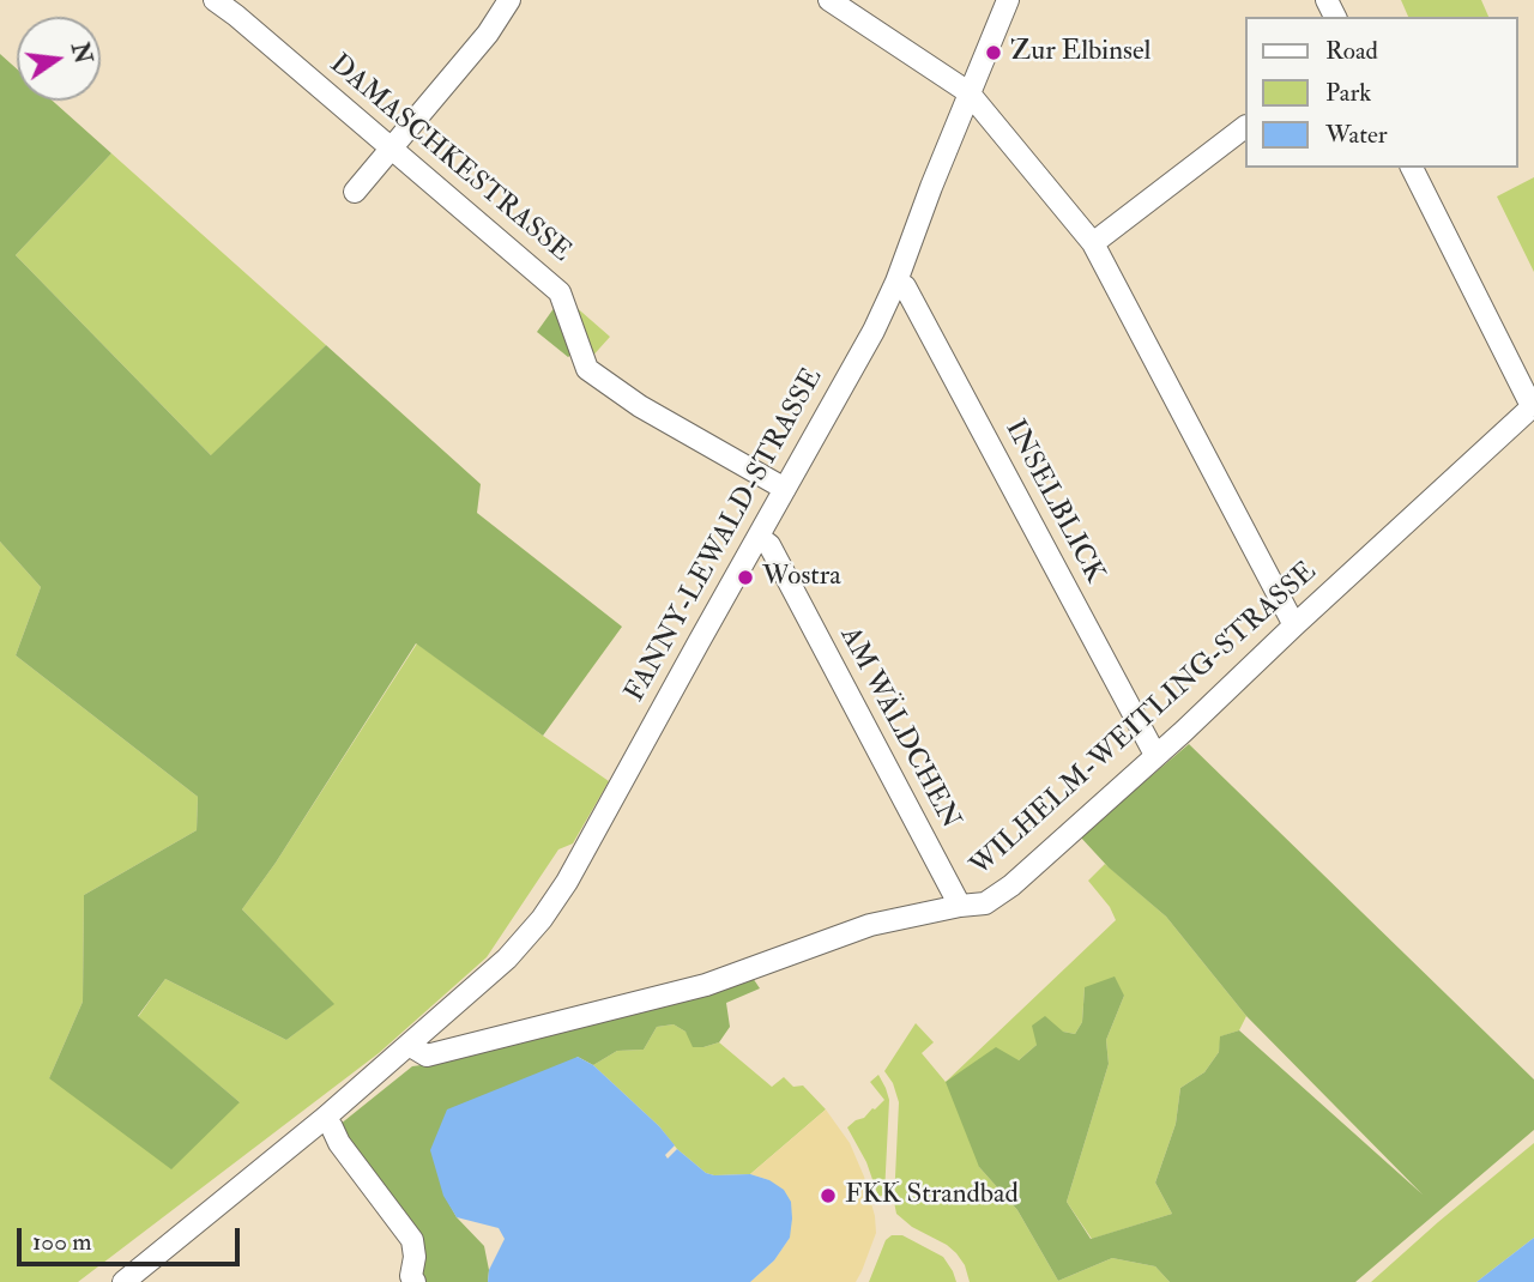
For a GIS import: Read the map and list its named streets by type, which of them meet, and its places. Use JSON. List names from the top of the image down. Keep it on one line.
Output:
{"streets":{"street":["DAMASCHKESTRASSE","INSELBLICK","FANNY-LEWALD-STRASSE","WILHELM-WEITLING-STRASSE","AM WÄLDCHEN"]},"crossings":[["DAMASCHKESTRASSE","FANNY-LEWALD-STRASSE"],["INSELBLICK","FANNY-LEWALD-STRASSE"],["INSELBLICK","WILHELM-WEITLING-STRASSE"],["FANNY-LEWALD-STRASSE","WILHELM-WEITLING-STRASSE"],["FANNY-LEWALD-STRASSE","AM WÄLDCHEN"],["WILHELM-WEITLING-STRASSE","AM WÄLDCHEN"]],"places":["Zur Elbinsel","Wostra","FKK Strandbad"],"legend":["Road","Park","Water"],"scale_bar":"100 m","north":"right"}
